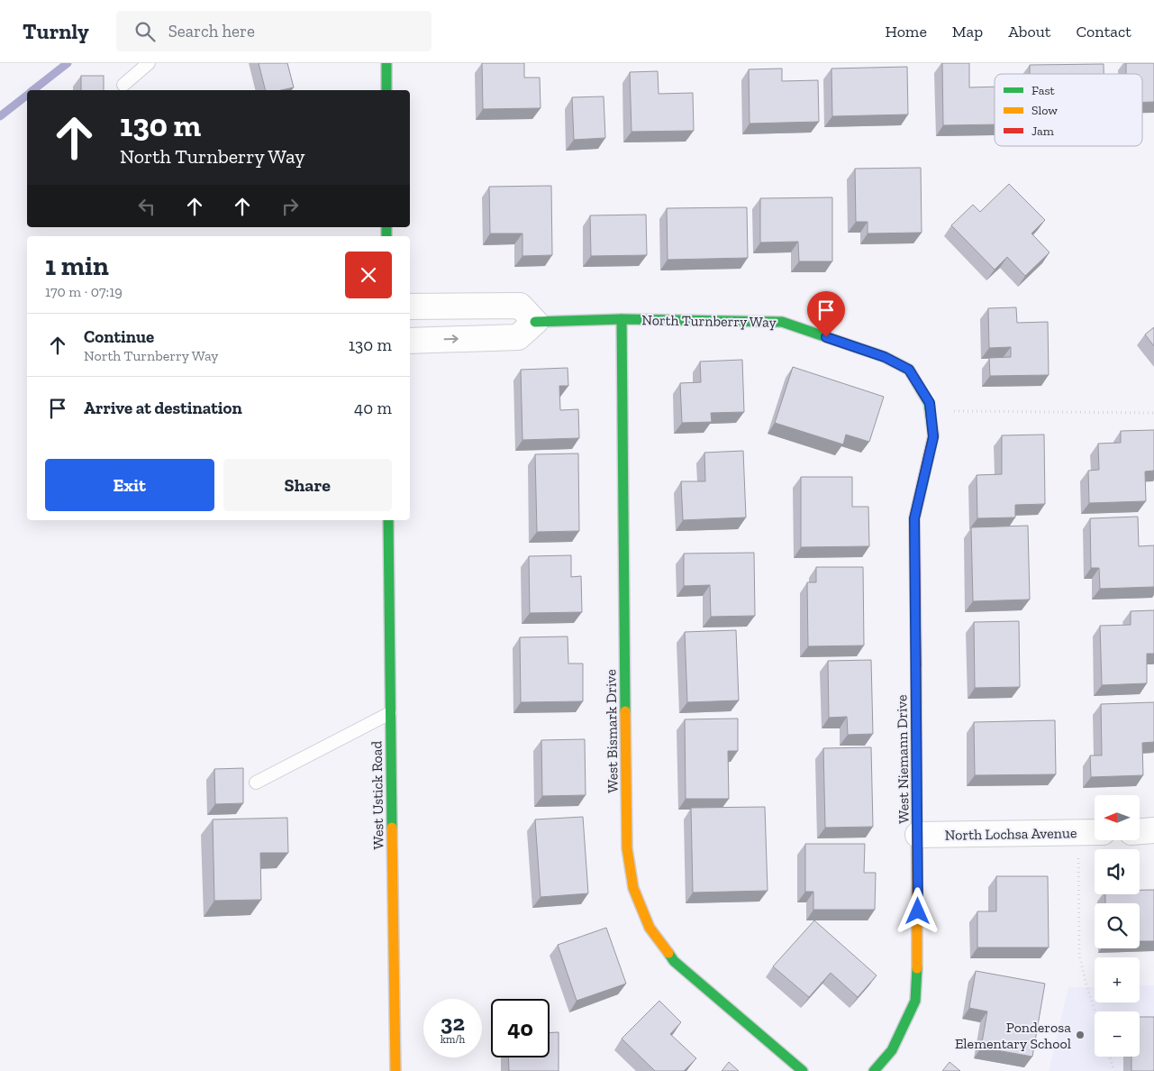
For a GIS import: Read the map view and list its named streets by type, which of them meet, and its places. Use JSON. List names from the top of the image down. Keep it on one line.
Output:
{"streets":{"street":["North Turnberry Way","West Bismark Drive","West Niemann Drive","West Ustick Road","North Lochsa Avenue"]},"crossings":[["North Turnberry Way","West Bismark Drive"],["North Turnberry Way","West Niemann Drive"],["West Niemann Drive","North Lochsa Avenue"]],"places":["Ponderosa Elementary School"],"legend":["Fast","Slow","Jam"],"north":"left","page":{"header":"Turnly","search":"Search here","nav":["Home","Map","About","Contact"],"turn":["130 m","North Turnberry Way"],"heading":["1 min","170 m · 07:19"],"list":[{"name":"Continue","note":"North Turnberry Way","value":"130 m"},{"name":"Arrive at destination","value":"40 m"}],"buttons":["Exit","Share"],"map_buttons":["+","−"],"speed":"32 km/h","limit":"40"}}
